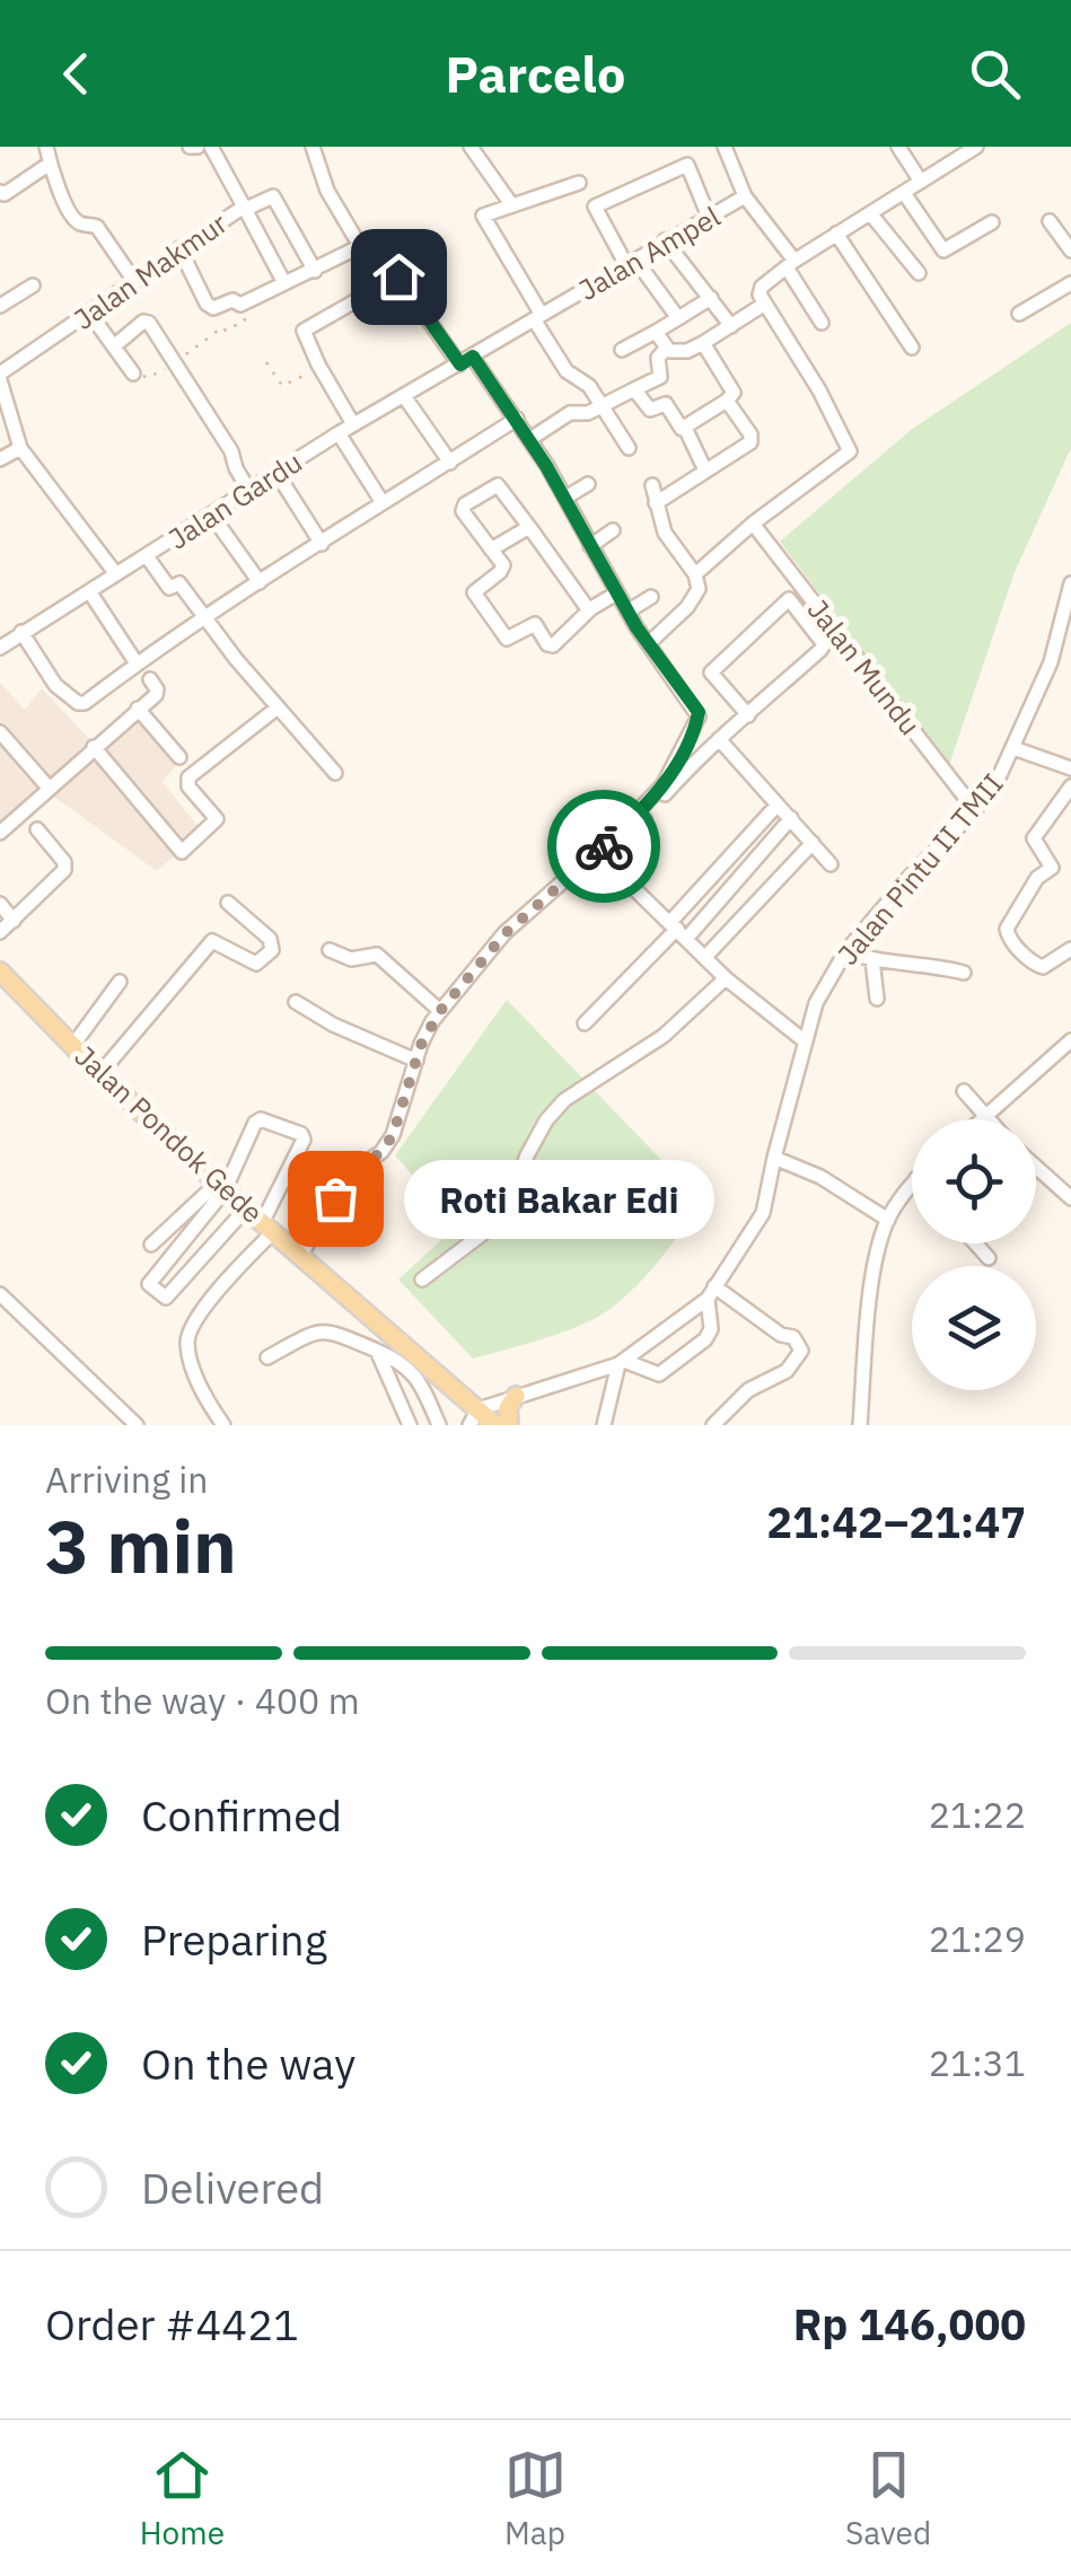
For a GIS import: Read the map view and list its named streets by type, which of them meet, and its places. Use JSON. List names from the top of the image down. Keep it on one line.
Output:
{"streets":{"main road":["Jalan Pondok Gede"],"street":["Jalan Ampel","Jalan Makmur","Jalan Gardu","Jalan Mundu","Jalan Pintu II TMII"]},"crossings":[["Jalan Ampel","Jalan Gardu"],["Jalan Makmur","Jalan Gardu"],["Jalan Mundu","Jalan Pintu II TMII"],["Jalan Pintu II TMII","Jalan Pondok Gede"]],"places":["Roti Bakar Edi"],"page":{"header":"Parcelo","bubble":"Roti Bakar Edi","heading":["3 min","Arriving in","21:42–21:47"],"panel":["Order #4421","Rp 146,000"],"bar":"On the way · 400 m","list":[["Confirmed","21:22"],["Preparing","21:29"],["On the way","21:31"],"Delivered"],"tabs":["Home","Map","Saved"]}}
